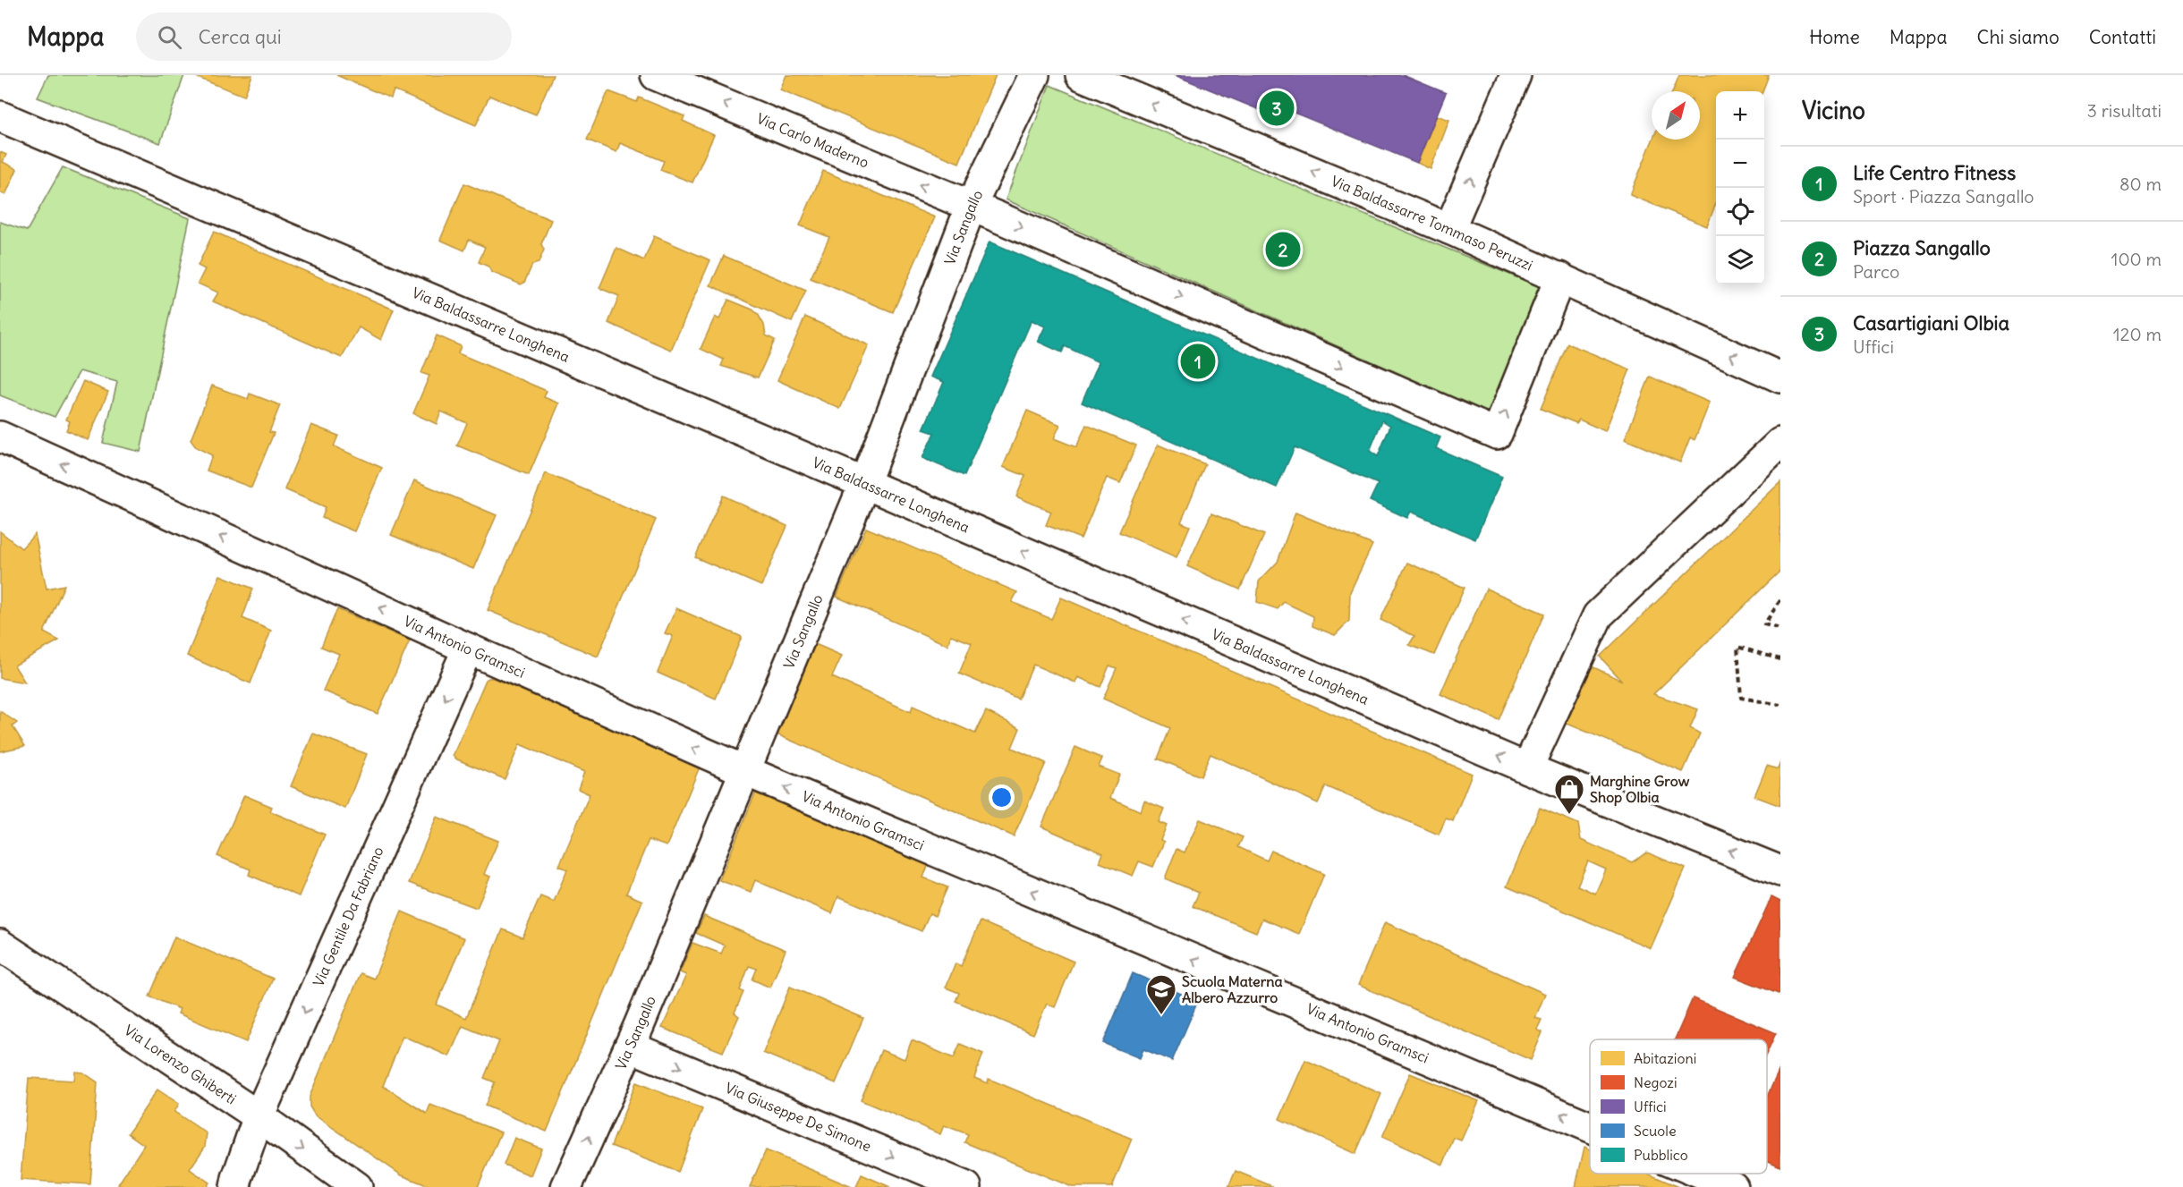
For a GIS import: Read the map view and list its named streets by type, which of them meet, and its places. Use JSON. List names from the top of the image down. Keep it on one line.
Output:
{"streets":{"street":["Via Carlo Maderno","Via Baldassarre Tommaso Peruzzi","Via Sangallo","Via Baldassarre Longhena","Via Antonio Gramsci","Via Gentile Da Fabriano","Via Lorenzo Ghiberti","Via Giuseppe De Simone"]},"crossings":[["Via Carlo Maderno","Via Baldassarre Tommaso Peruzzi"],["Via Carlo Maderno","Via Sangallo"],["Via Sangallo","Via Baldassarre Longhena"],["Via Sangallo","Via Antonio Gramsci"],["Via Sangallo","Via Giuseppe De Simone"],["Via Antonio Gramsci","Via Gentile Da Fabriano"],["Via Gentile Da Fabriano","Via Lorenzo Ghiberti"]],"one_way":["Via Baldassarre Tommaso Peruzzi","Via Baldassarre Longhena","Via Antonio Gramsci","Via Gentile Da Fabriano","Via Giuseppe De Simone"],"places":{"shop":["Marghine Grow Shop Olbia"],"school or university":["Scuola Materna Albero Azzurro"]},"legend":["Abitazioni","Negozi","Uffici","Scuole","Pubblico"],"north":"top right","page":{"header":"Mappa","search":"Cerca qui","nav":["Home","Mappa","Chi siamo","Contatti"],"heading":["Vicino","3 risultati"],"pins":["3","2","1"],"map_buttons":["+","−"],"list":[{"mark":"1","name":"Life Centro Fitness","note":"Sport · Piazza Sangallo","value":"80 m"},{"mark":"2","name":"Piazza Sangallo","note":"Parco","value":"100 m"},{"mark":"3","name":"Casartigiani Olbia","note":"Uffici","value":"120 m"}]}}
